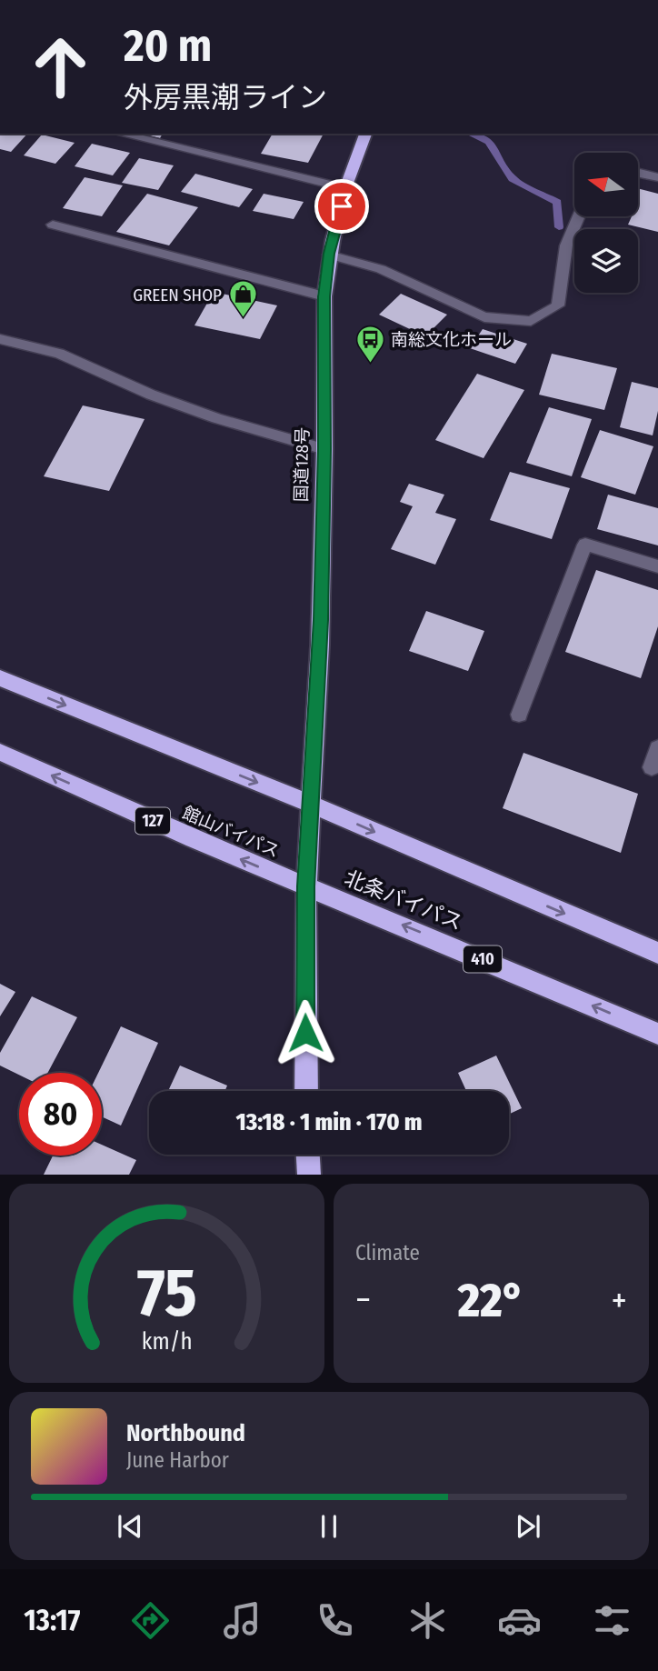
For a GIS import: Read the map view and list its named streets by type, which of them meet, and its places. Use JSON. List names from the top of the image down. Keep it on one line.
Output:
{"streets":{"highway":["国道128号","127","館山バイパス","北条バイパス","410"]},"crossings":[["国道128号","館山バイパス"],["国道128号","北条バイパス"],["館山バイパス","北条バイパス"]],"places":{"shop":["GREEN SHOP"],"bus stop":["南総文化ホール"]},"north":"left","page":{"turn":["20 m","外房黒潮ライン"],"limit":"80","trip":"13:18 · 1 min · 170 m","tile":"Climate","heat":["−","22°","+"],"song":["Northbound","June Harbor"],"tabs":"13:17","gauge":["75","km/h"]}}
